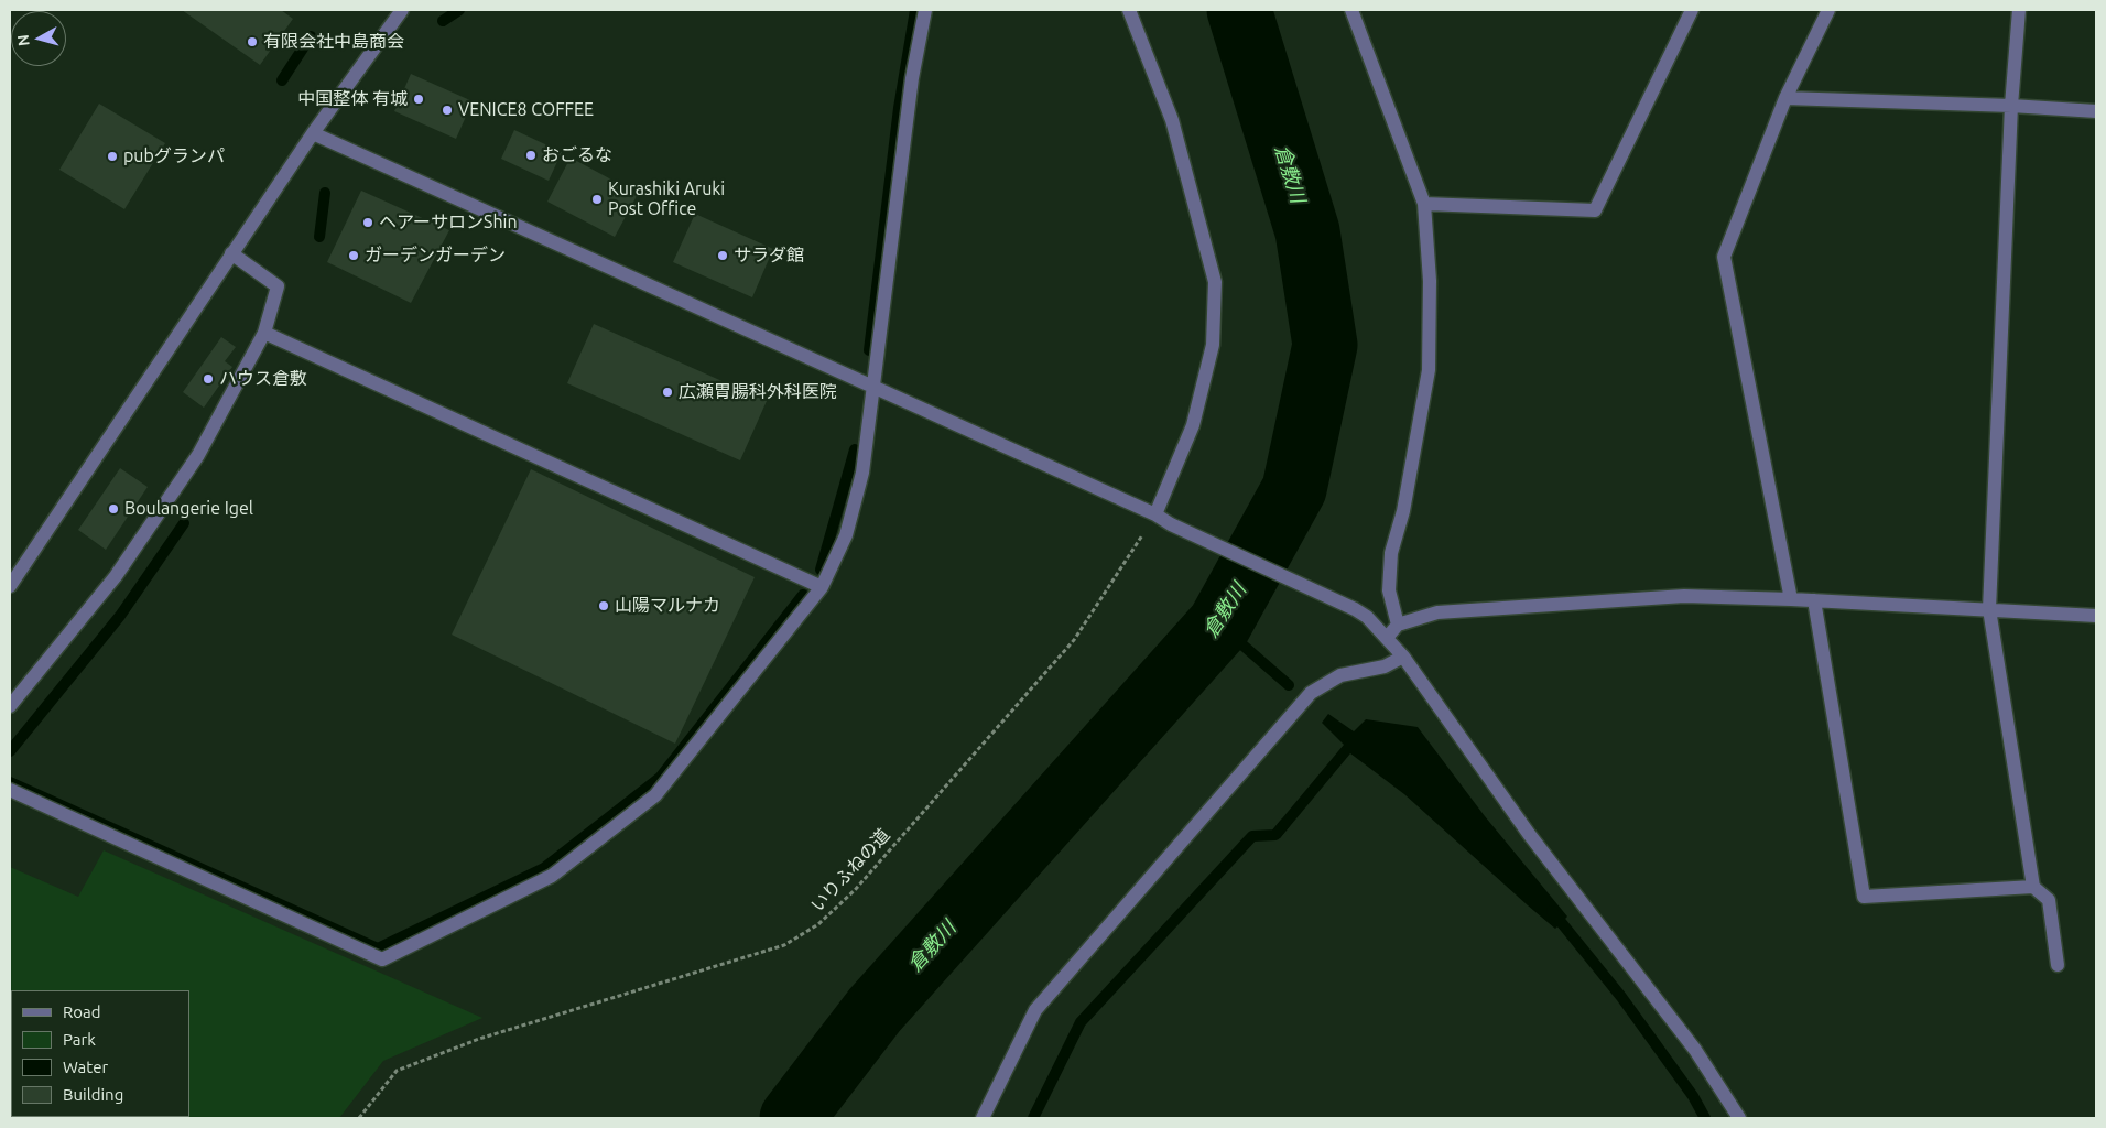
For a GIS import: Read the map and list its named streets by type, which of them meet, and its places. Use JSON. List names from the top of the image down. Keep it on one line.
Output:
{"streets":{"path":["いりふねの道"]},"water":["倉敷川"],"places":["有限会社中島商会","中国整体 有城","VENICE8 COFFEE","おごるな","pubグランパ","Kurashiki Aruki Post Office","ヘアーサロンShin","ガーデンガーデン","サラダ館","ハウス倉敷","広瀬胃腸科外科医院","Boulangerie Igel","山陽マルナカ"],"legend":["Road","Park","Water","Building"],"north":"left"}
